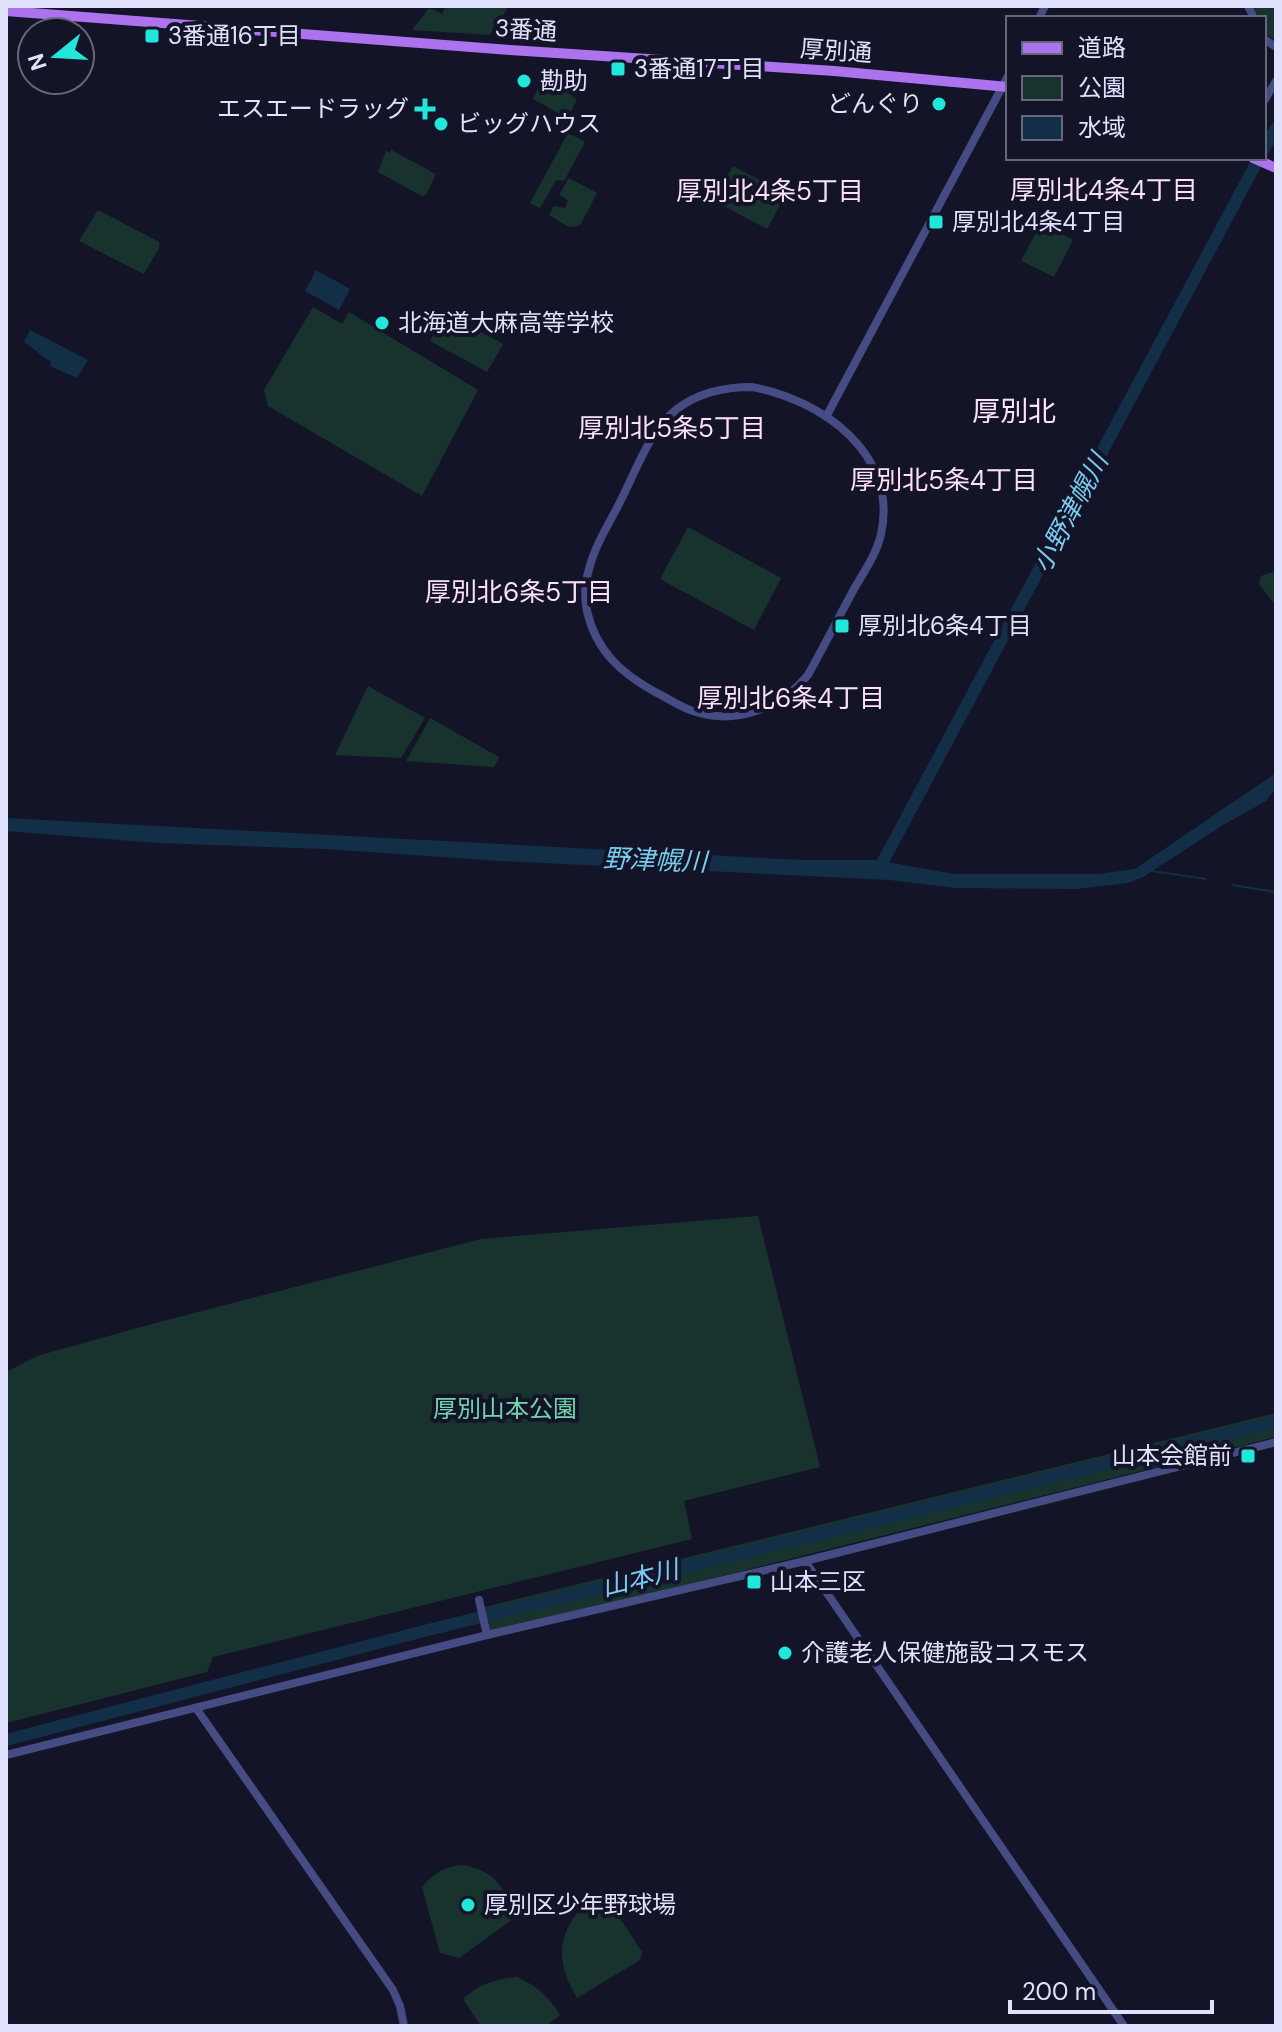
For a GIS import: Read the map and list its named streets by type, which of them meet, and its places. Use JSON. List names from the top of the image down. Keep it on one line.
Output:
{"streets":{"main road":["3番通","厚別通"]},"crossings":[["3番通","厚別通"]],"districts":["厚別北4条4丁目","厚別北4条5丁目","厚別北","厚別北5条5丁目","厚別北5条4丁目","厚別北6条5丁目","厚別北6条4丁目"],"water":["小野津幌川","野津幌川","山本川"],"parks":["厚別山本公園"],"places":{"transit":["3番通16丁目","3番通17丁目","厚別北4条4丁目","厚別北6条4丁目","山本会館前","山本三区"],"other":["勘助","どんぐり","ビッグハウス","北海道大麻高等学校","介護老人保健施設コスモス","厚別区少年野球場"],"health":["エスエードラッグ"]},"legend":["道路","公園","水域"],"scale_bar":"200 m","north":"left"}
